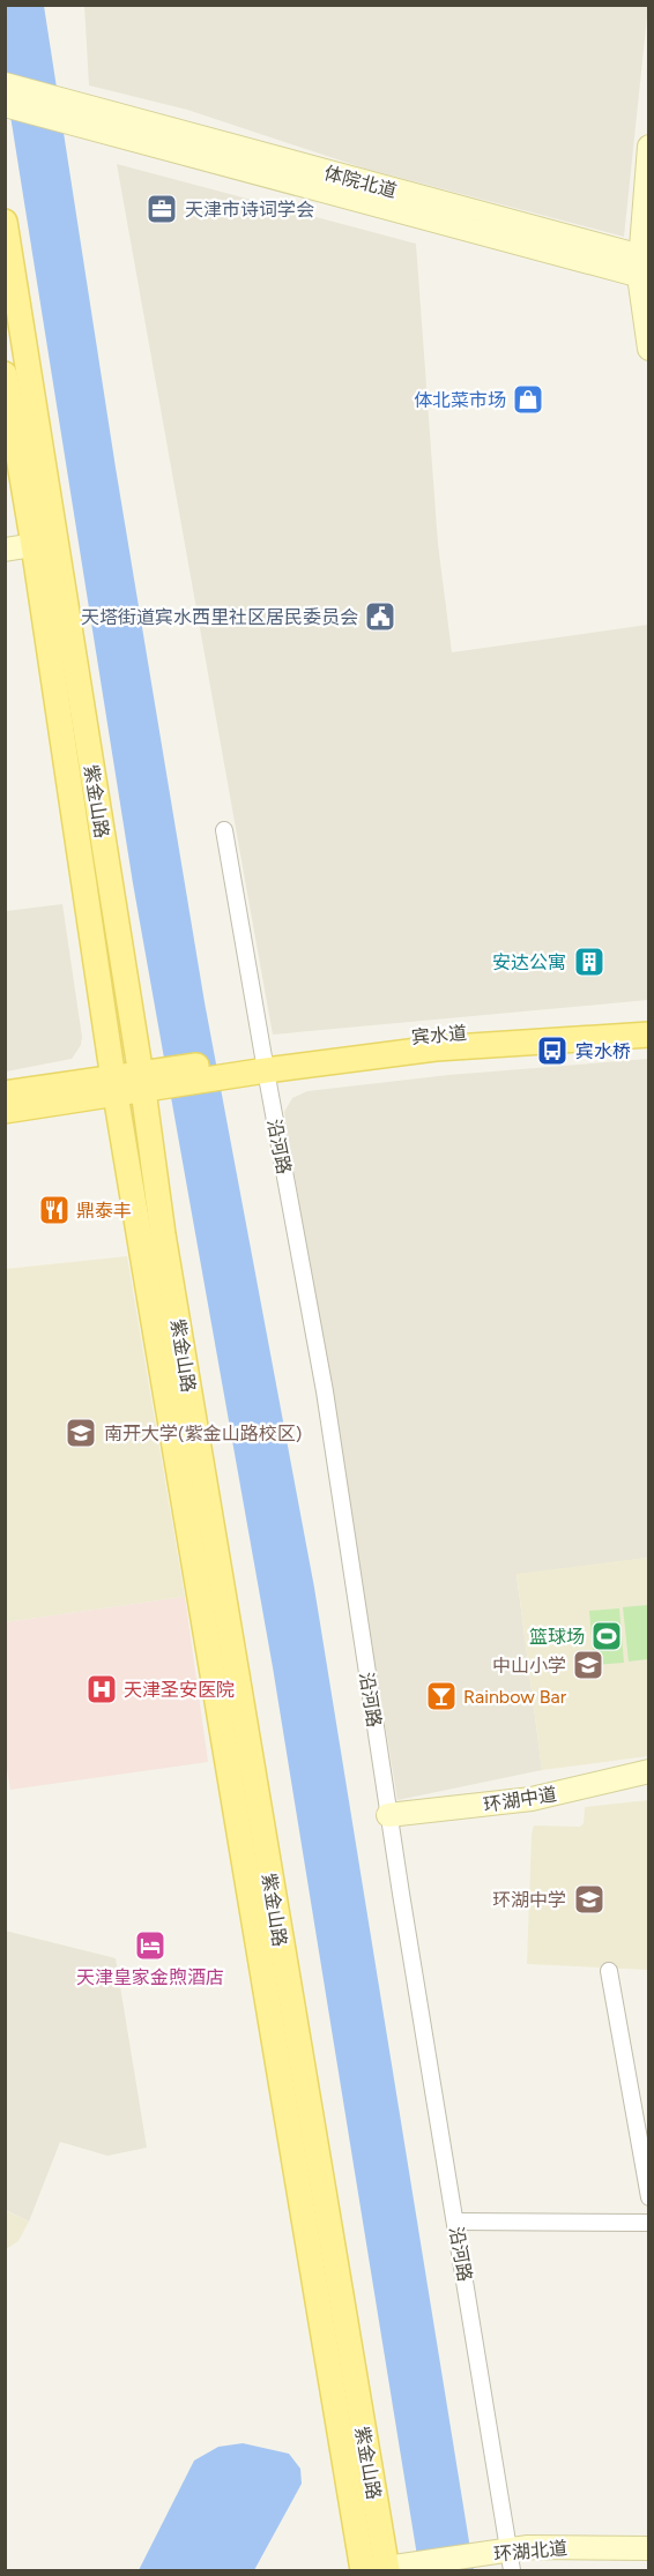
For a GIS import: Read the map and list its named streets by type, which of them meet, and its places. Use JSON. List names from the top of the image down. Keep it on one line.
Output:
{"streets":{"main road":["紫金山路","宾水道"],"street":["体院北道","沿河路","环湖中道","环湖北道"]},"crossings":[["紫金山路","宾水道"],["紫金山路","环湖北道"],["宾水道","沿河路"],["沿河路","环湖中道"],["沿河路","环湖北道"]],"places":{"office":["天津市诗词学会"],"shop":["体北菜市场"],"public building":["天塔街道宾水西里社区居民委员会"],"building":["安达公寓"],"bus stop":["宾水桥"],"restaurant":["鼎泰丰"],"school or university":["南开大学(紫金山路校区)","中山小学","环湖中学"],"sports":["篮球场"],"hospital":["天津圣安医院"],"bar":["Rainbow Bar"],"hotel":["天津皇家金煦酒店"]}}
